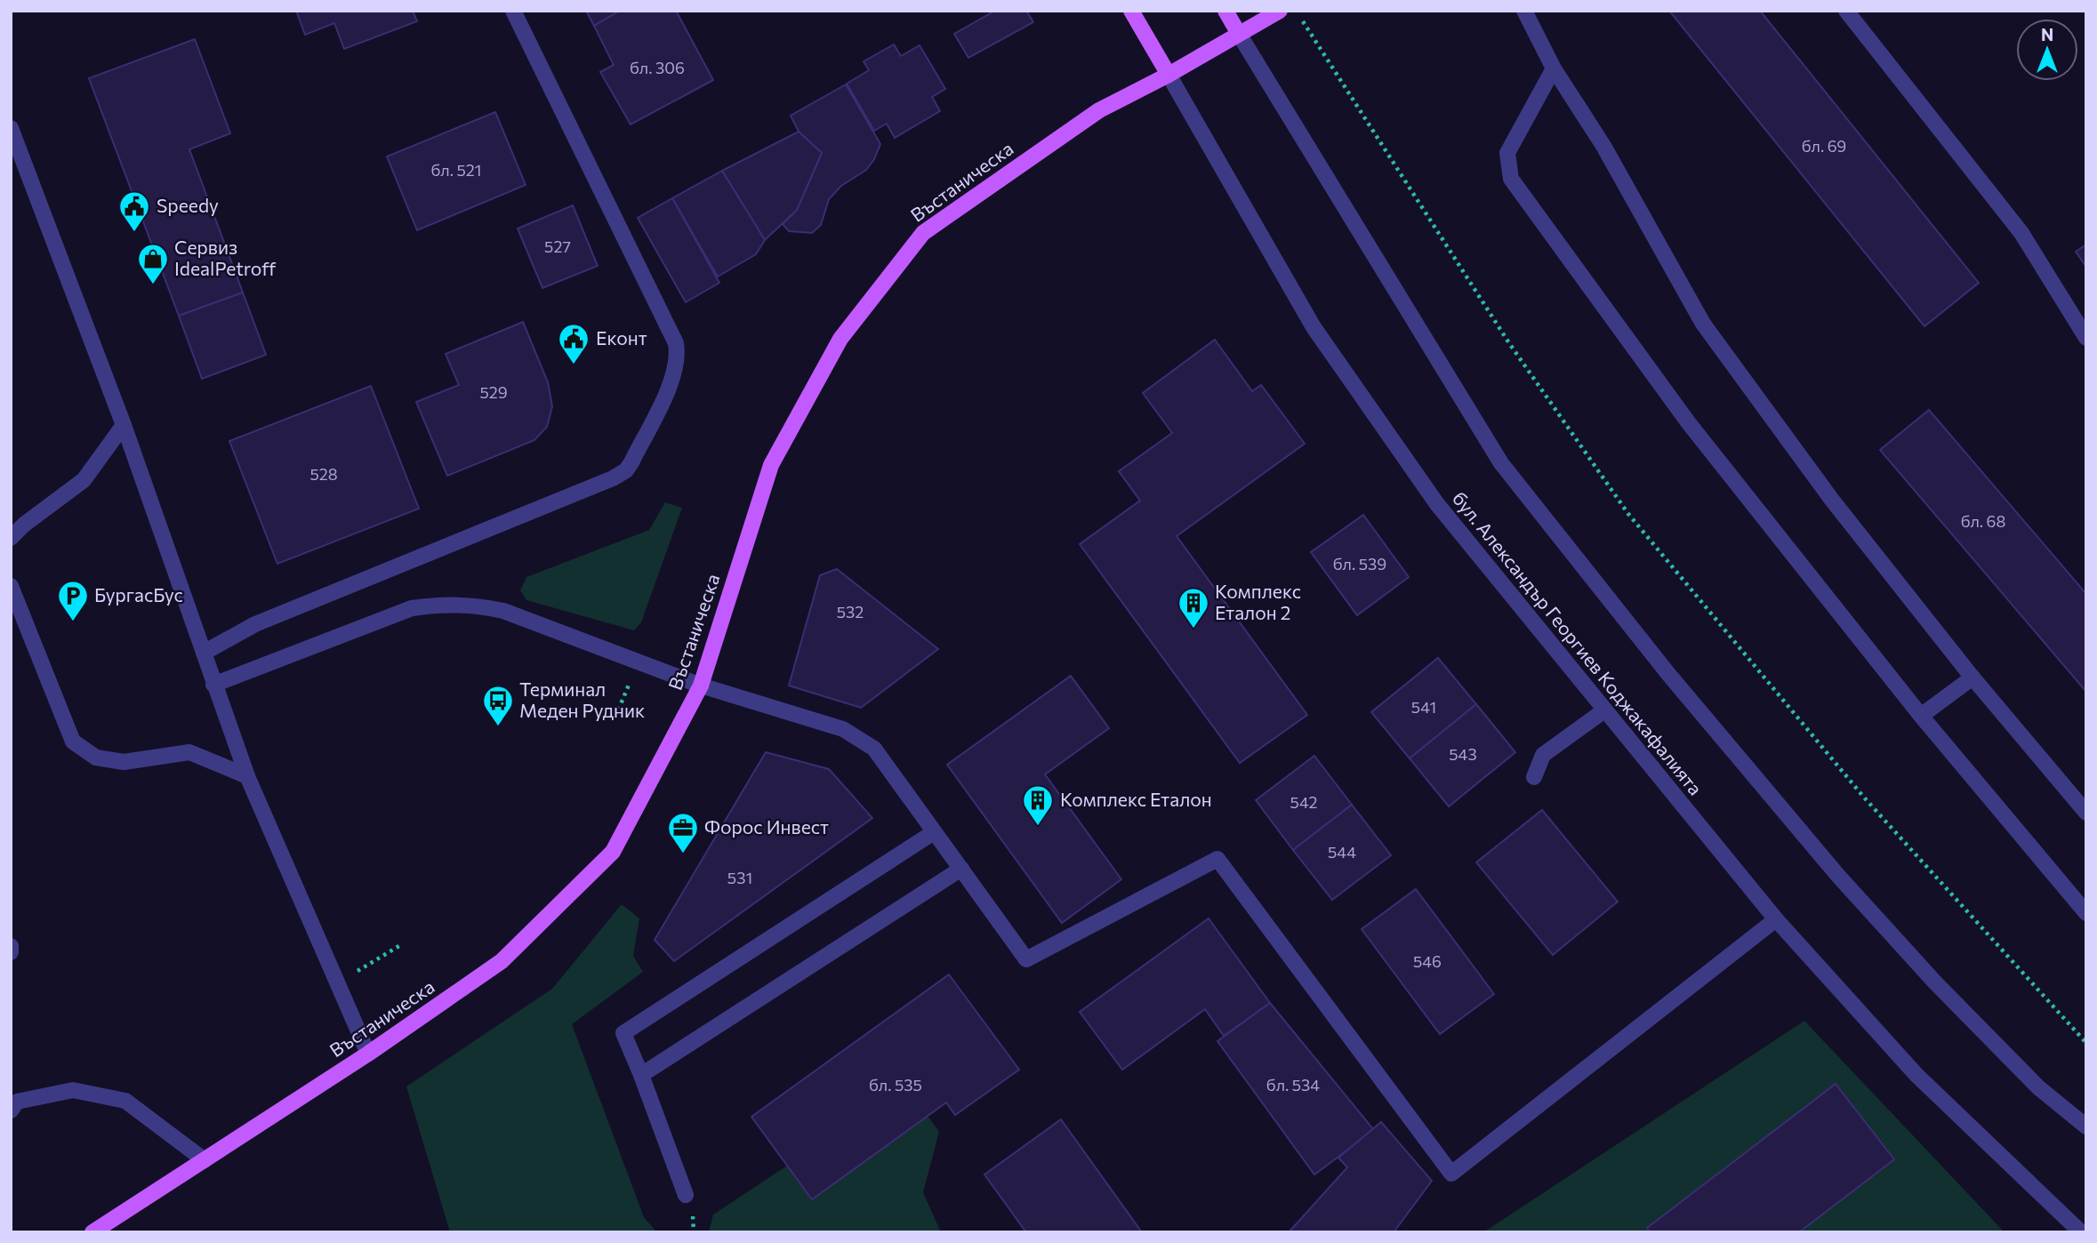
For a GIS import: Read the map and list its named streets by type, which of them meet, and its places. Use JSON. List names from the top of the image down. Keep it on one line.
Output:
{"streets":{"main road":["Въстаническа","бул. Александър Георгиев Коджакафалията"]},"crossings":[["Въстаническа","бул. Александър Георгиев Коджакафалията"]],"places":{"public building":["Speedy","Еконт"],"shop":["Сервиз IdealPetroff"],"parking":["БургасБус"],"building":["Комплекс Еталон 2","Комплекс Еталон"],"bus stop":["Терминал Меден Рудник"],"office":["Форос Инвест"]},"house_numbers":["бл. 306","бл. 69","бл. 521","527","529","528","бл. 68","бл. 539","532","541","543","542","544","531","546","бл. 535","бл. 534"],"north":"top"}
